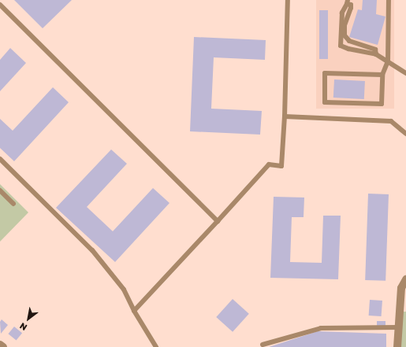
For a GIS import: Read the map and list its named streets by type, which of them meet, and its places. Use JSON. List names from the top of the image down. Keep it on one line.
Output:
{"north":"bottom left"}
